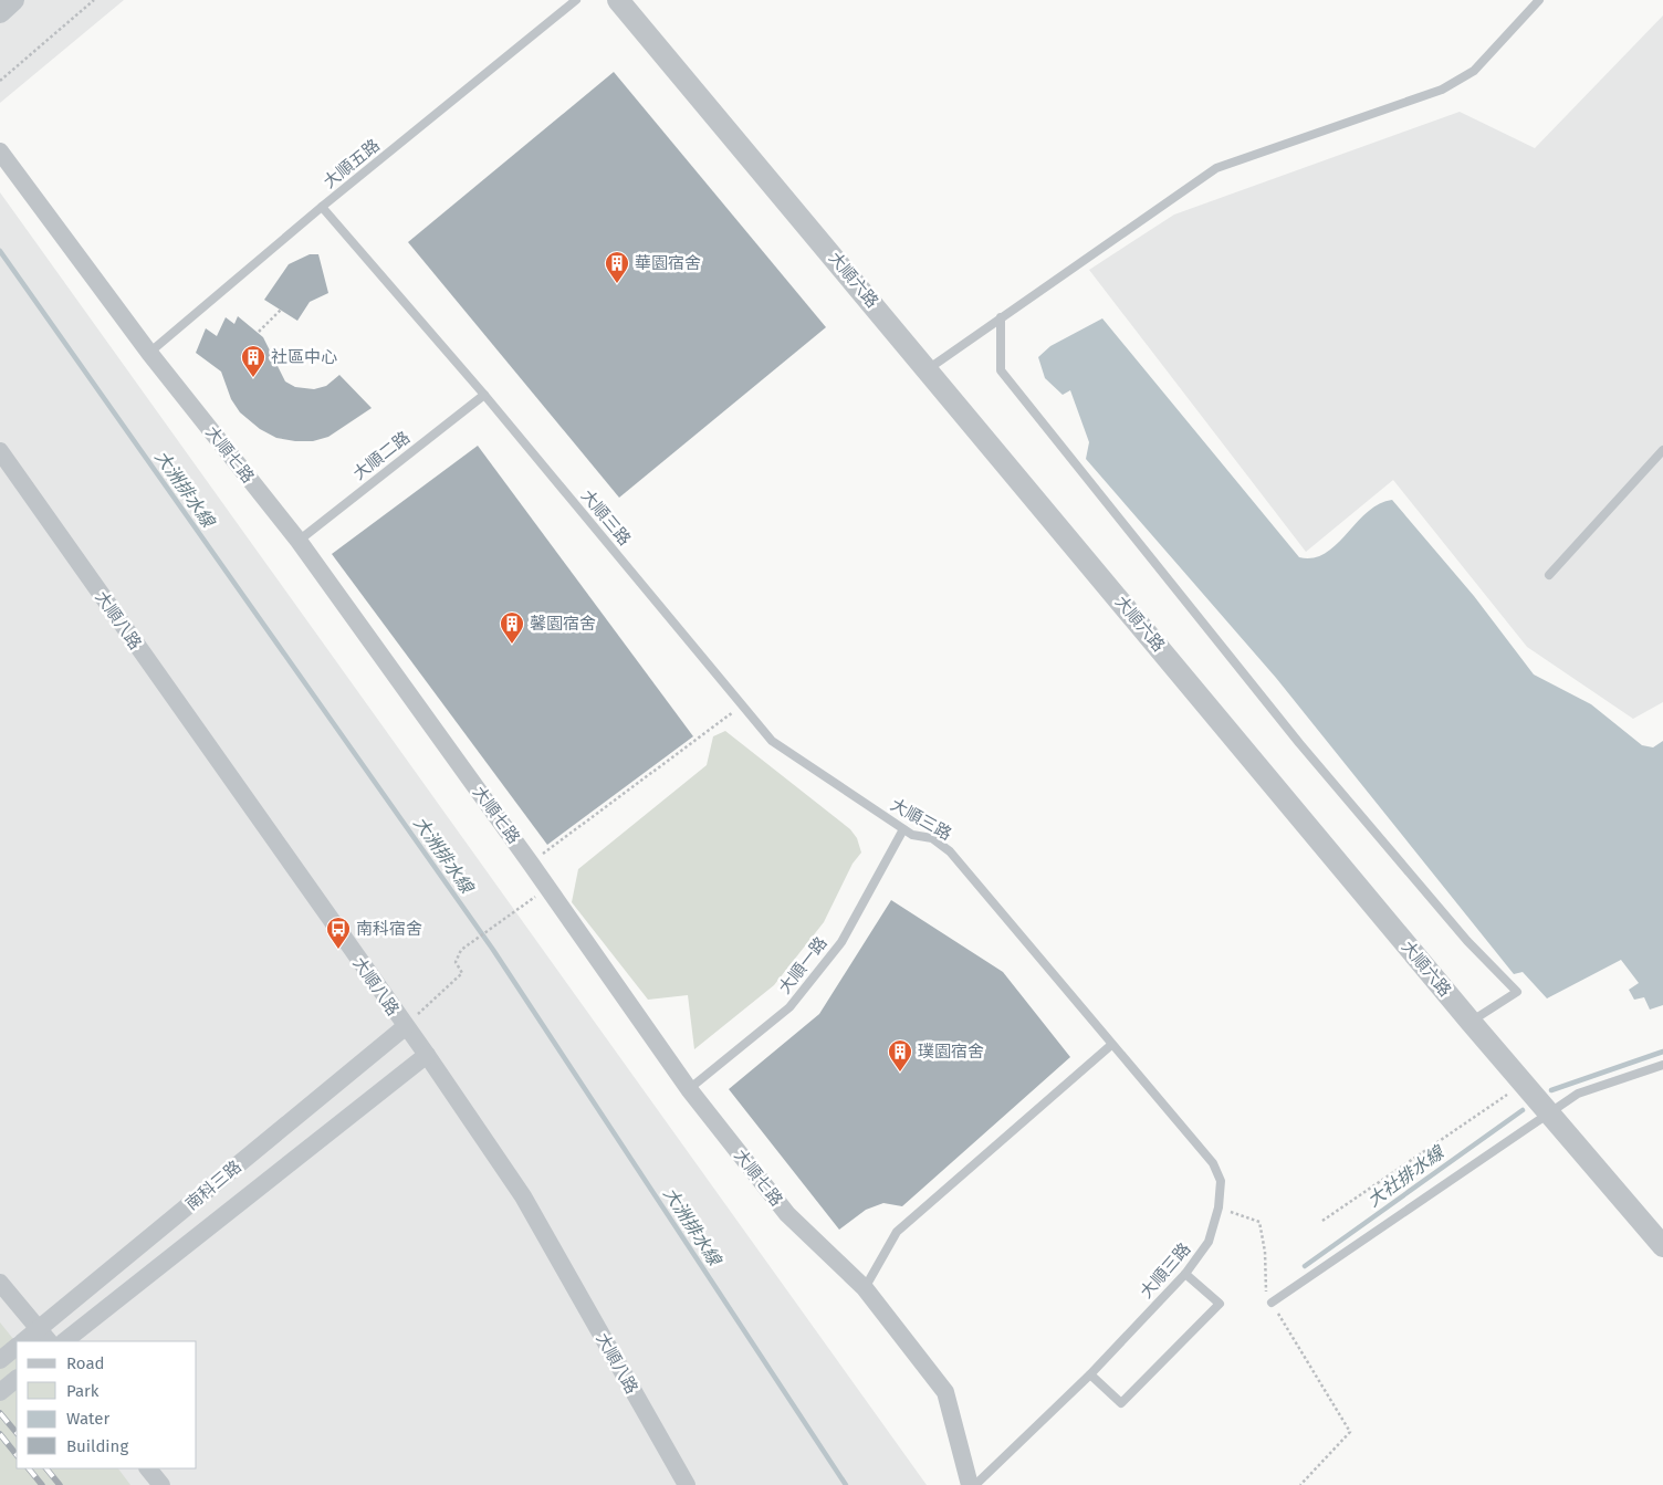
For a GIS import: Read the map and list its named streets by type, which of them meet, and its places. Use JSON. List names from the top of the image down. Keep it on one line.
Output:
{"streets":{"street":["大順六路","大順七路","大順八路","南科三路"],"lane":["大順五路","大順二路","大順三路","大順一路"]},"crossings":[["大順五路","大順七路"],["大順五路","大順三路"],["大順七路","大順二路"],["大順七路","大順一路"],["大順二路","大順三路"],["大順三路","大順一路"],["大順八路","南科三路"]],"water":["大洲排水線","大社排水線"],"places":{"building":["華園宿舍","社區中心","馨園宿舍","璞園宿舍"],"bus stop":["南科宿舍"]},"legend":["Road","Park","Water","Building"]}
